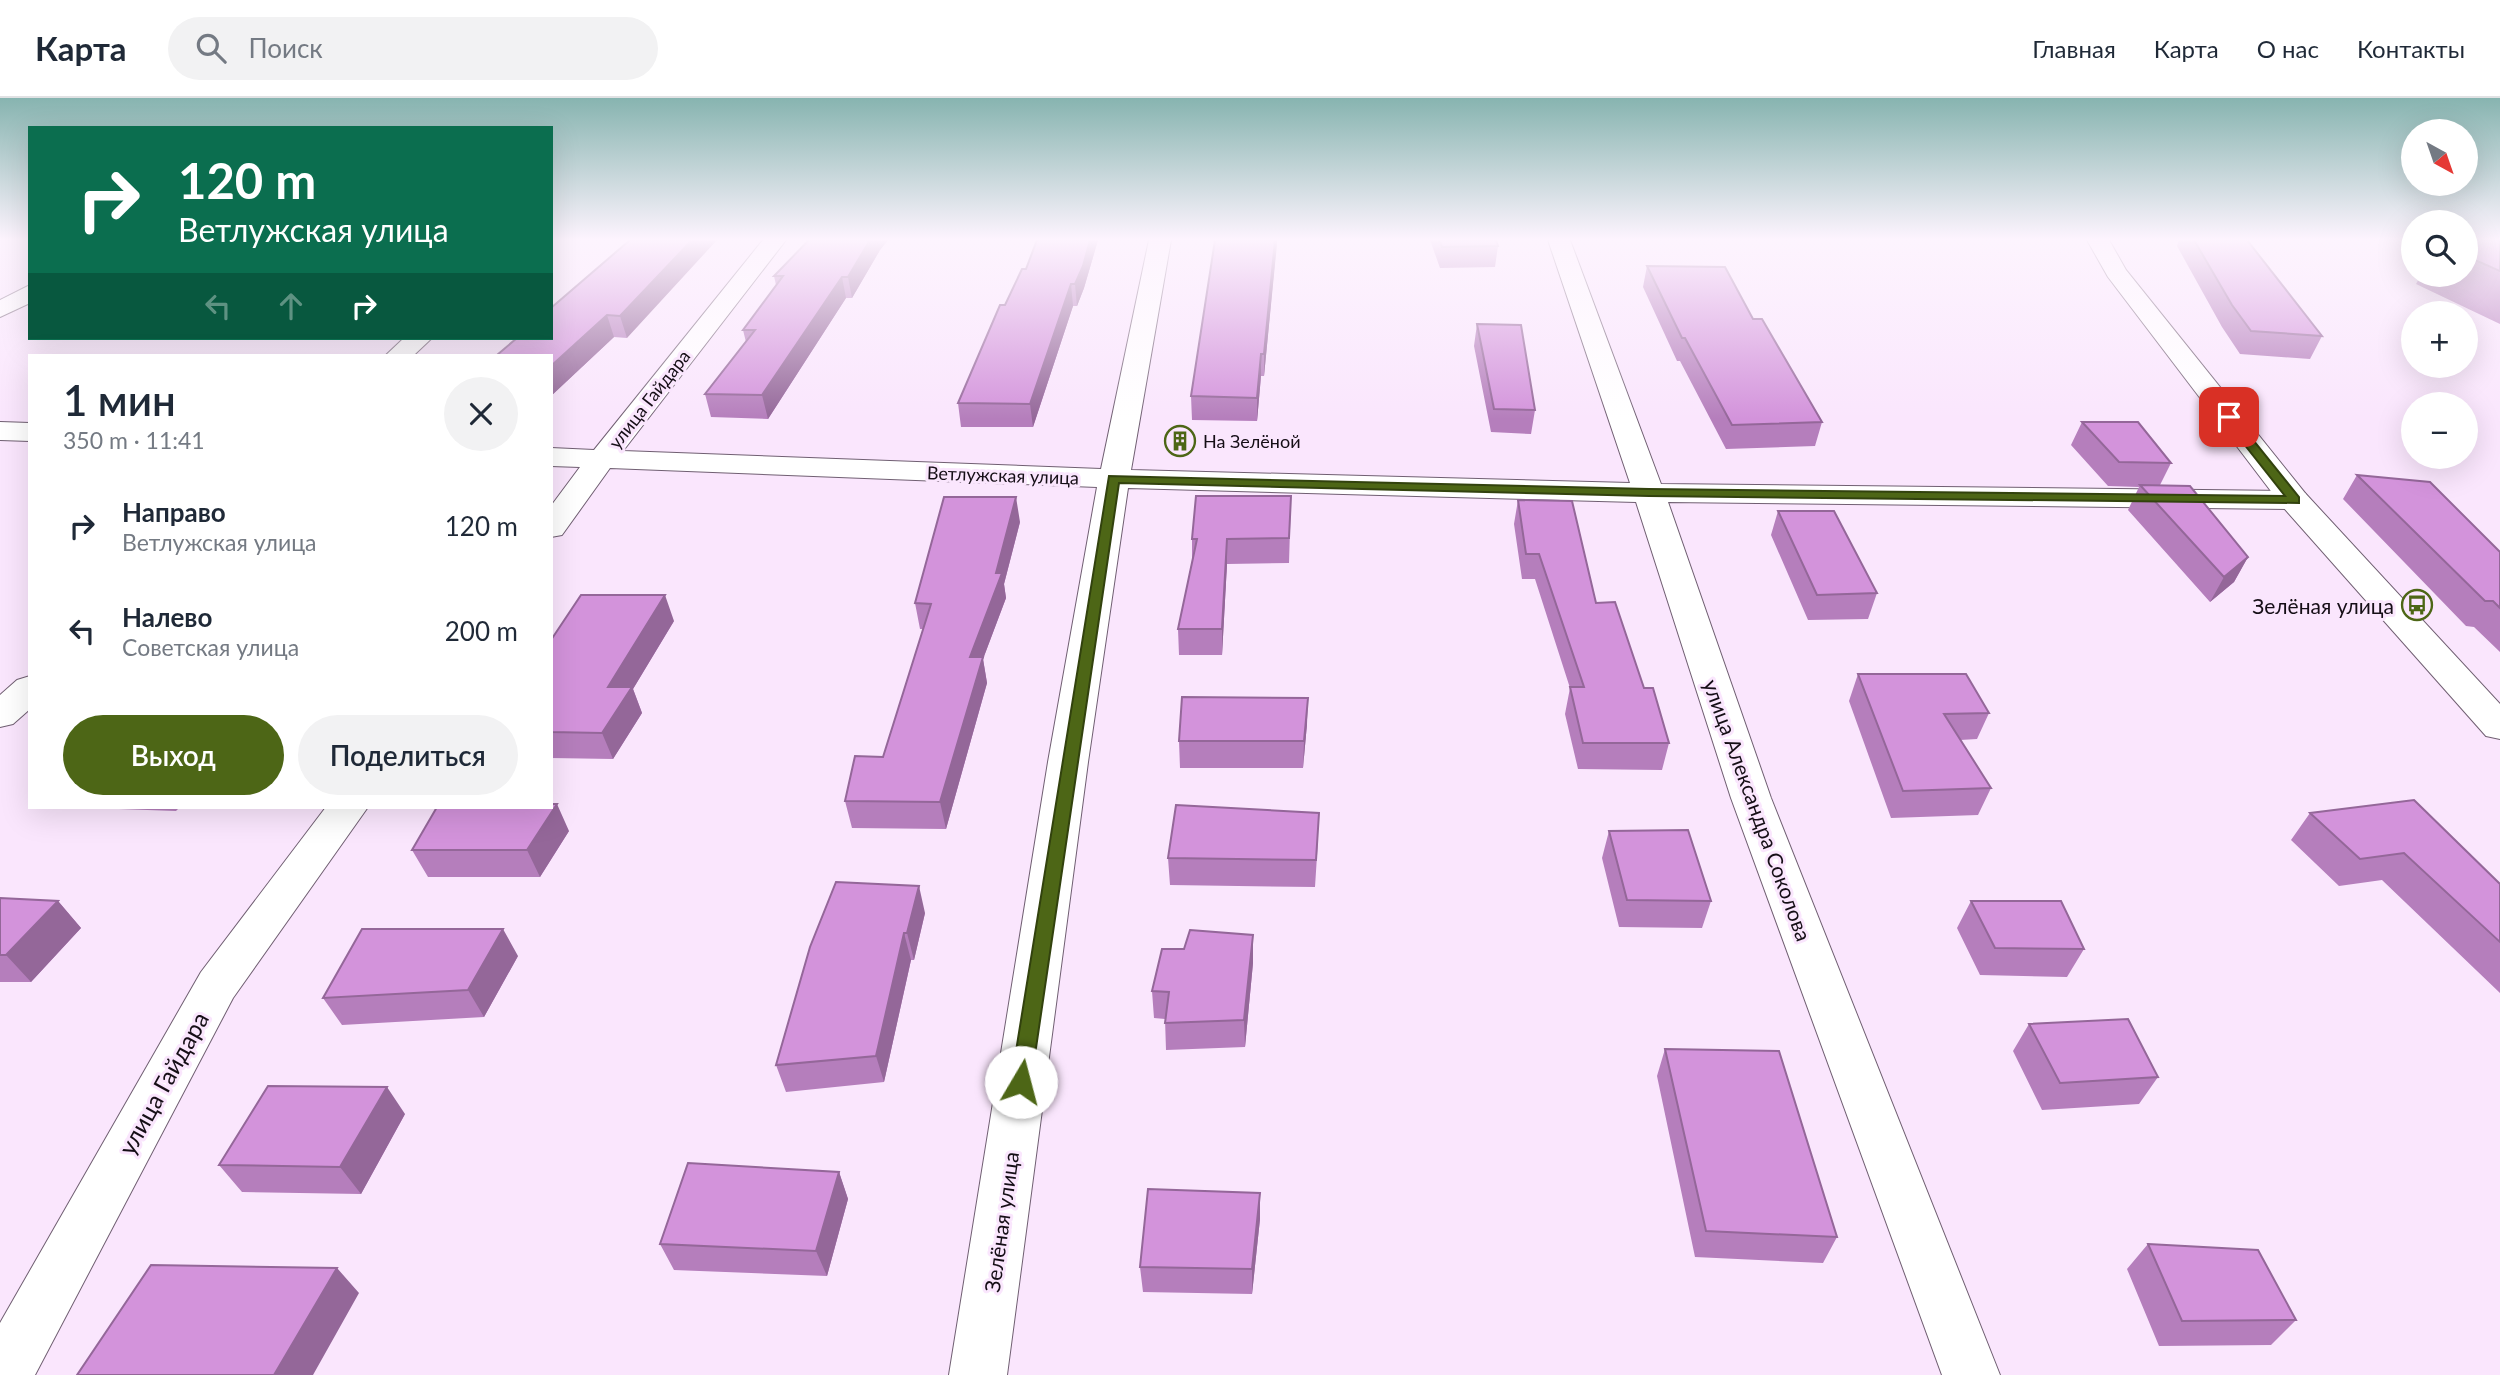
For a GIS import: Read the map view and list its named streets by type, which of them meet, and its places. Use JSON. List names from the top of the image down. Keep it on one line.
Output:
{"streets":{"street":["улица Гайдара","Ветлужская улица","улица Александра Соколова","Зелёная улица"]},"crossings":[["улица Гайдара","Ветлужская улица"],["Ветлужская улица","улица Александра Соколова"],["Ветлужская улица","Зелёная улица"]],"places":{"building":["На Зелёной"],"bus stop":["Зелёная улица"]},"north":"bottom right","page":{"header":"Карта","search":"Поиск","nav":["Главная","Карта","О нас","Контакты"],"map_buttons":["+","−"],"turn":["120 m","Ветлужская улица"],"heading":["1 мин","350 m · 11:41"],"list":[{"name":"Направо","note":"Ветлужская улица","value":"120 m"},{"name":"Налево","note":"Советская улица","value":"200 m"}],"buttons":["Выход","Поделиться"]}}
